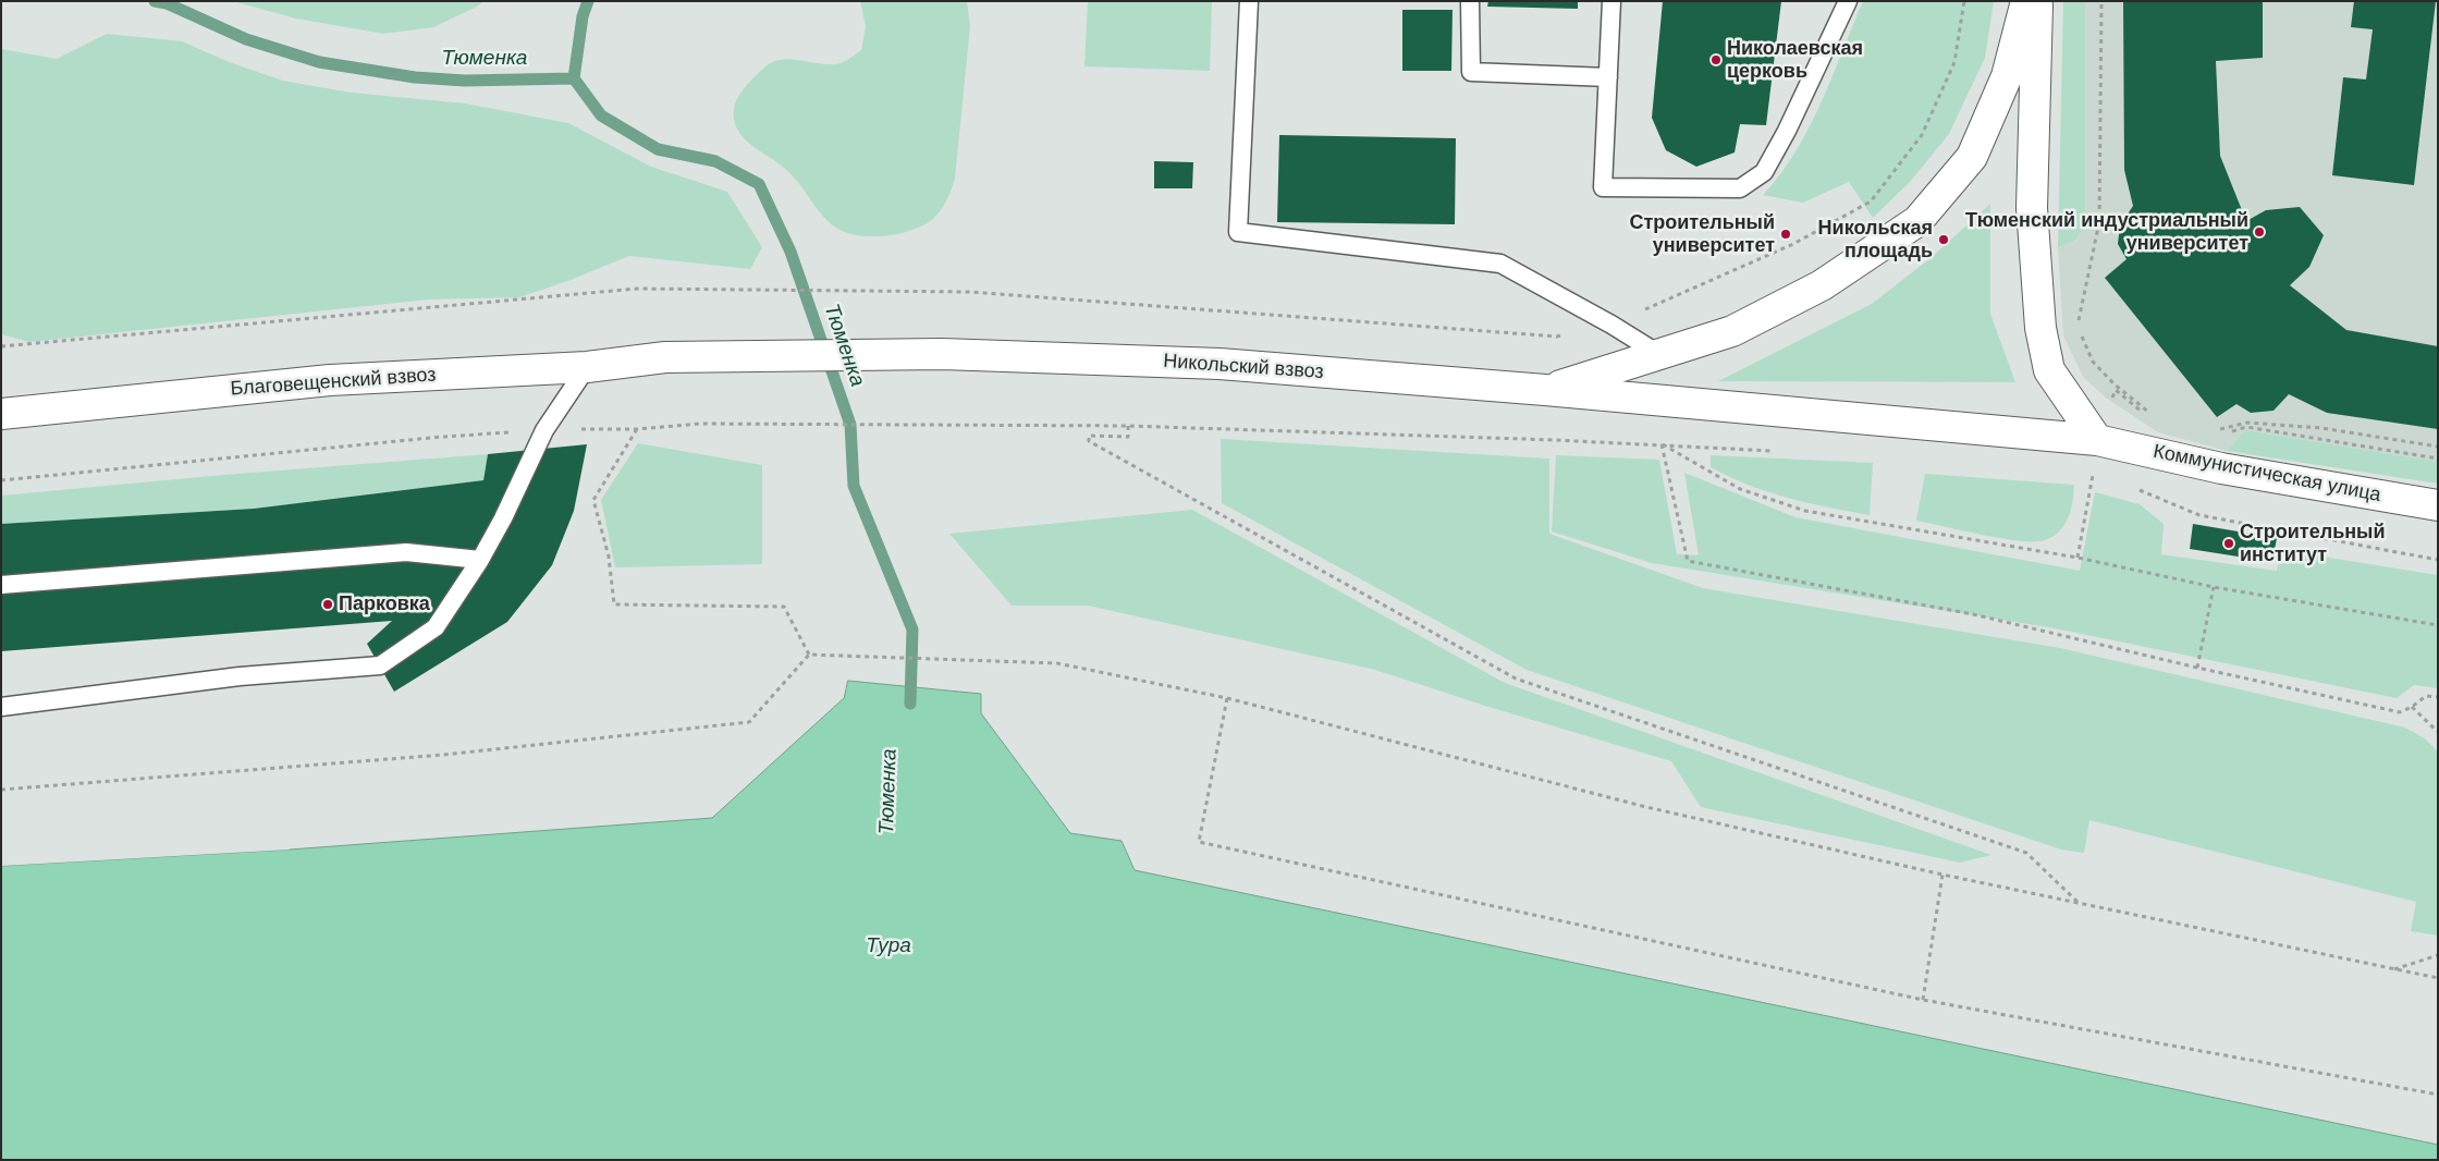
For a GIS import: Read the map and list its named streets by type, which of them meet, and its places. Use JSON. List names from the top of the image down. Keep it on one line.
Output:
{"streets":{"main road":["Никольский взвоз","Благовещенский взвоз","Коммунистическая улица"]},"crossings":[["Никольский взвоз","Благовещенский взвоз"],["Никольский взвоз","Коммунистическая улица"]],"water":["Тюменка","Тура"],"places":["Николаевская церковь","Тюменский индустриальный университет","Строительный университет","Никольская площадь","Строительный институт","Парковка"]}
